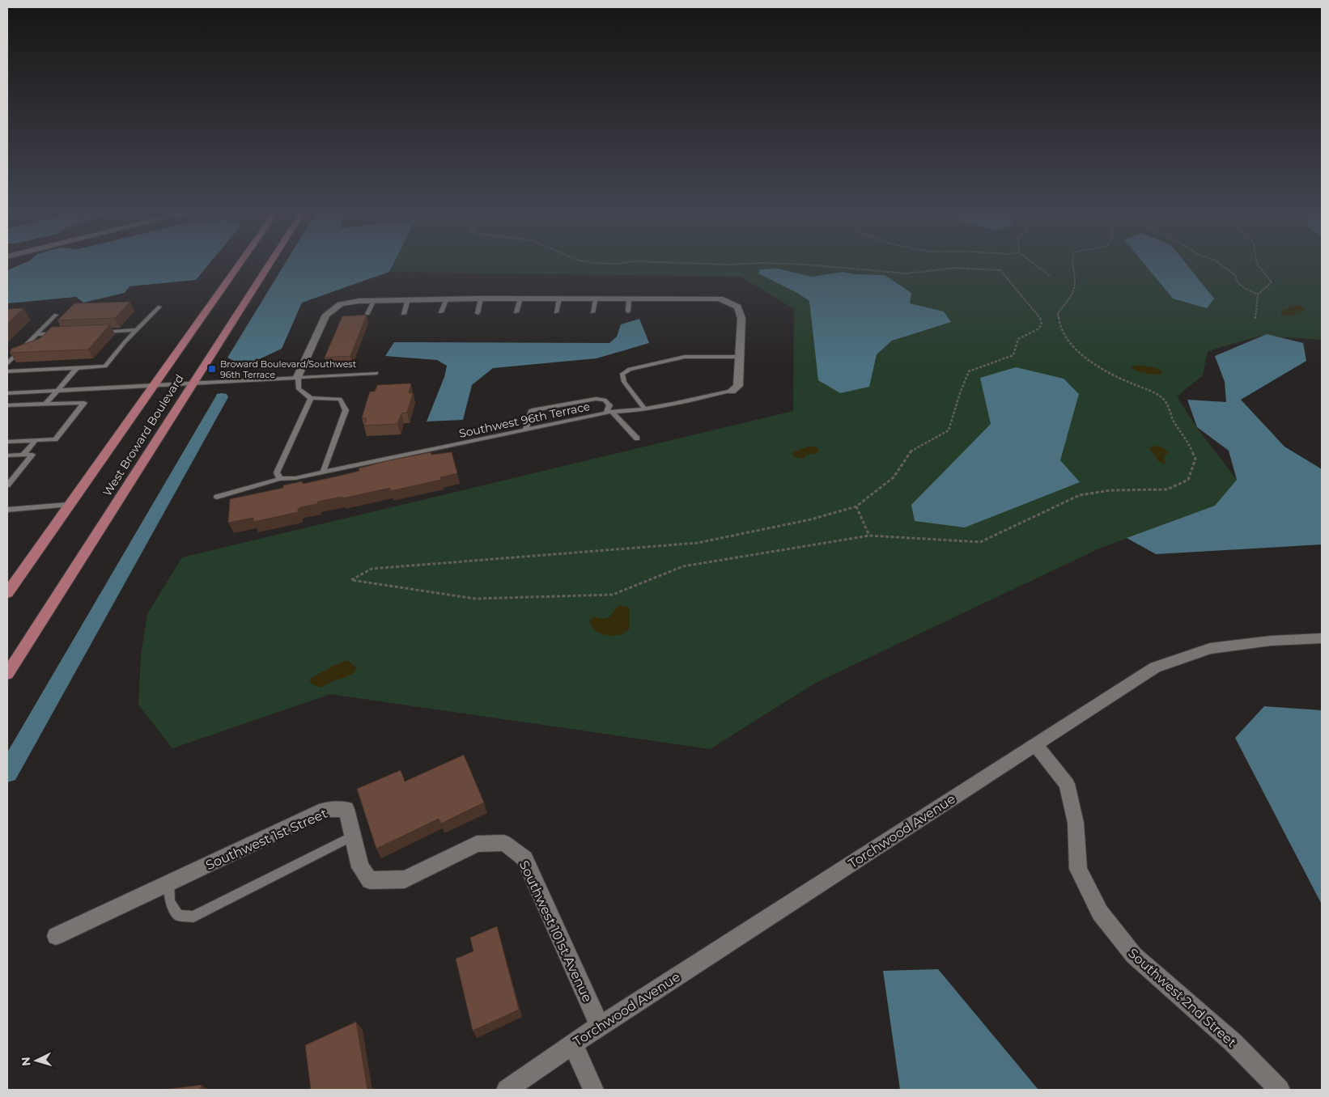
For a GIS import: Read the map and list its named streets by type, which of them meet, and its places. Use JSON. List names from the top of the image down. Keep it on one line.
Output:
{"streets":{"main road":["West Broward Boulevard"],"street":["Torchwood Avenue","Southwest 1st Street","Southwest 101st Avenue","Southwest 2nd Street"],"lane":["Southwest 96th Terrace"]},"crossings":[["Torchwood Avenue","Southwest 101st Avenue"],["Torchwood Avenue","Southwest 2nd Street"],["Southwest 1st Street","Southwest 101st Avenue"]],"places":{"transit":["Broward Boulevard/Southwest 96th Terrace"]},"north":"left"}
